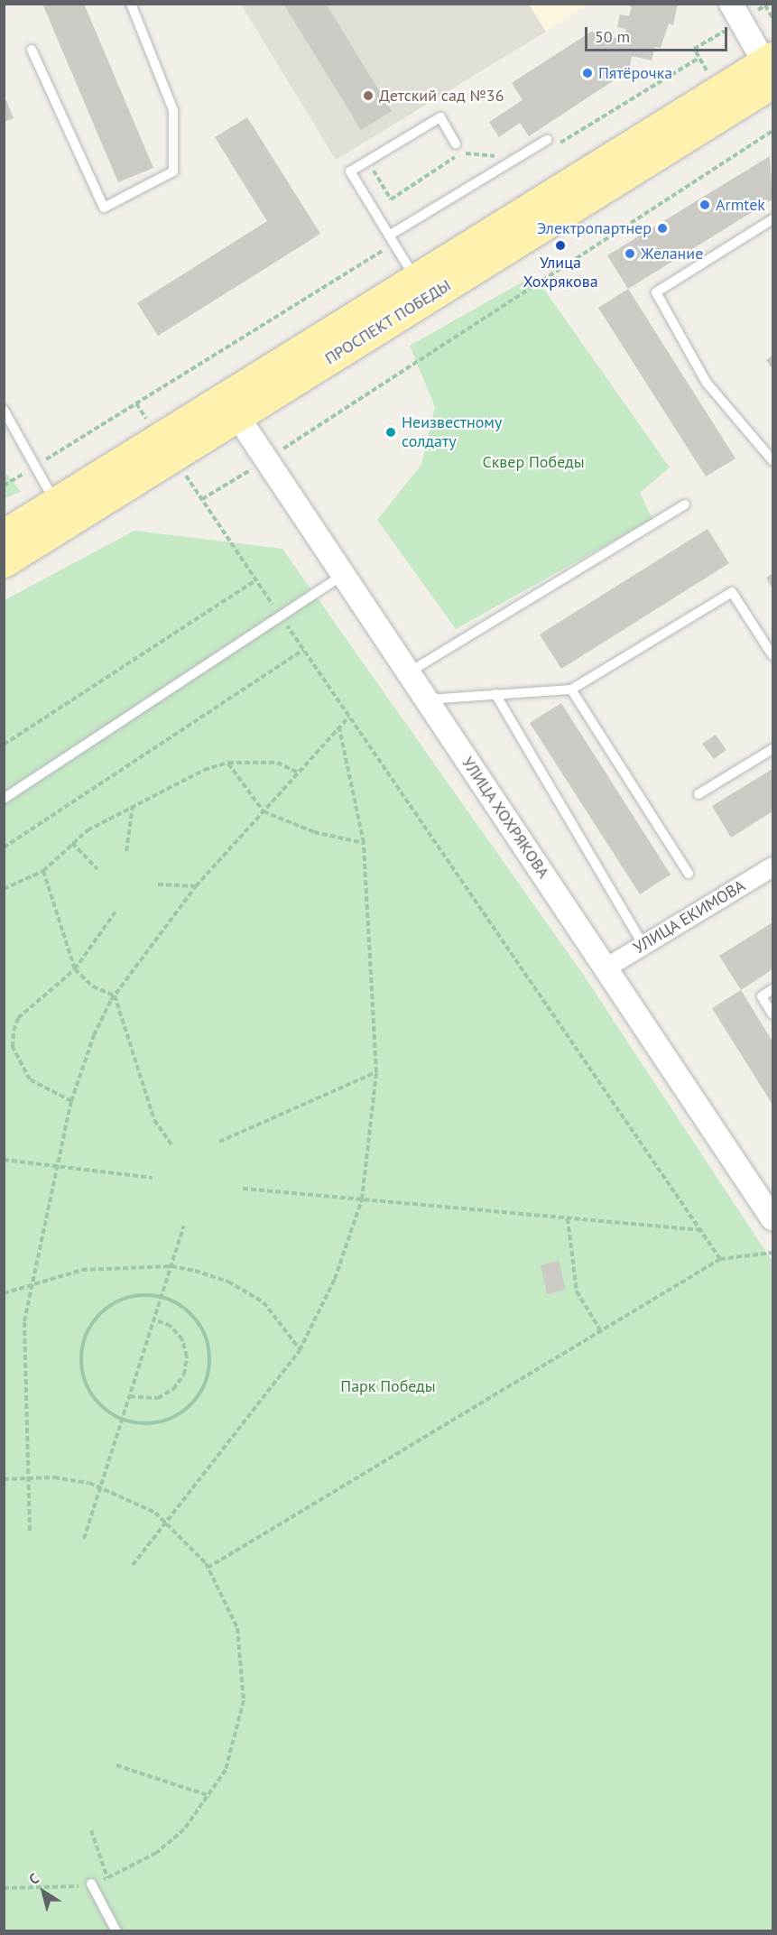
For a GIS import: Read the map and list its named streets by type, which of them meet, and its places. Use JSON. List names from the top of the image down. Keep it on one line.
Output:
{"streets":{"main road":["ПРОСПЕКТ ПОБЕДЫ"],"street":["УЛИЦА ХОХРЯКОВА","УЛИЦА ЕКИМОВА"]},"crossings":[["ПРОСПЕКТ ПОБЕДЫ","УЛИЦА ХОХРЯКОВА"],["УЛИЦА ХОХРЯКОВА","УЛИЦА ЕКИМОВА"]],"parks":["Сквер Победы","Парк Победы"],"places":["Пятёрочка","Детский сад №36","Armtek","Электропартнер","Улица Хохрякова","Желание","Неизвестному солдату"],"scale_bar":"50 m","north":"top left"}
